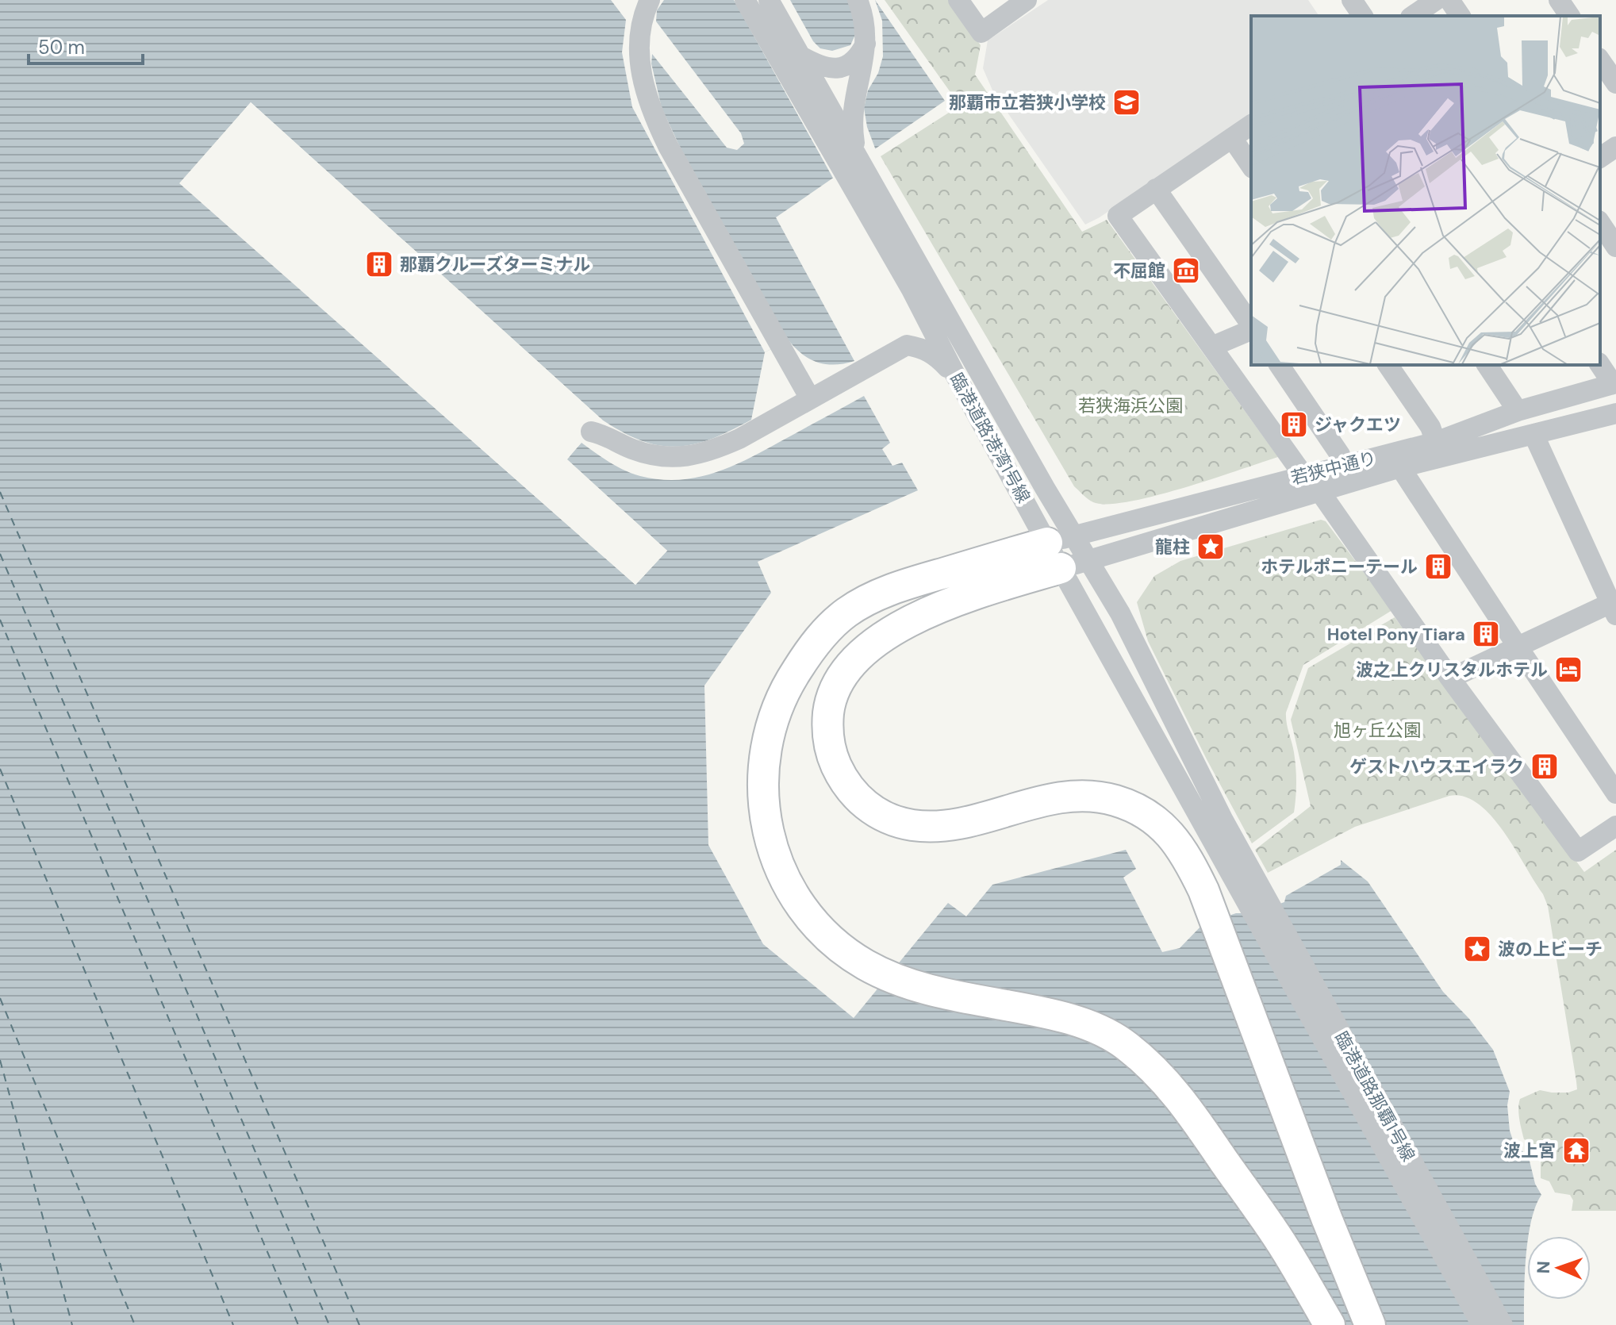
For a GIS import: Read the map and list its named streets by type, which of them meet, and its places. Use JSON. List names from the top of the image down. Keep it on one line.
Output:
{"streets":{"street":["臨港道路港湾1号線","若狭中通り","臨港道路那覇1号線"]},"crossings":[["臨港道路港湾1号線","若狭中通り"],["臨港道路港湾1号線","臨港道路那覇1号線"]],"parks":["若狭海浜公園","旭ヶ丘公園"],"places":{"school or university":["那覇市立若狭小学校"],"building":["那覇クルーズターミナル","ジャクエツ","ホテルポニーテール","Hotel Pony Tiara","ゲストハウスエイラク"],"museum":["不屈館"],"place":["龍柱","波の上ビーチ"],"hotel":["波之上クリスタルホテル"],"temple":["波上宮"]},"scale_bar":"50 m","north":"left"}
